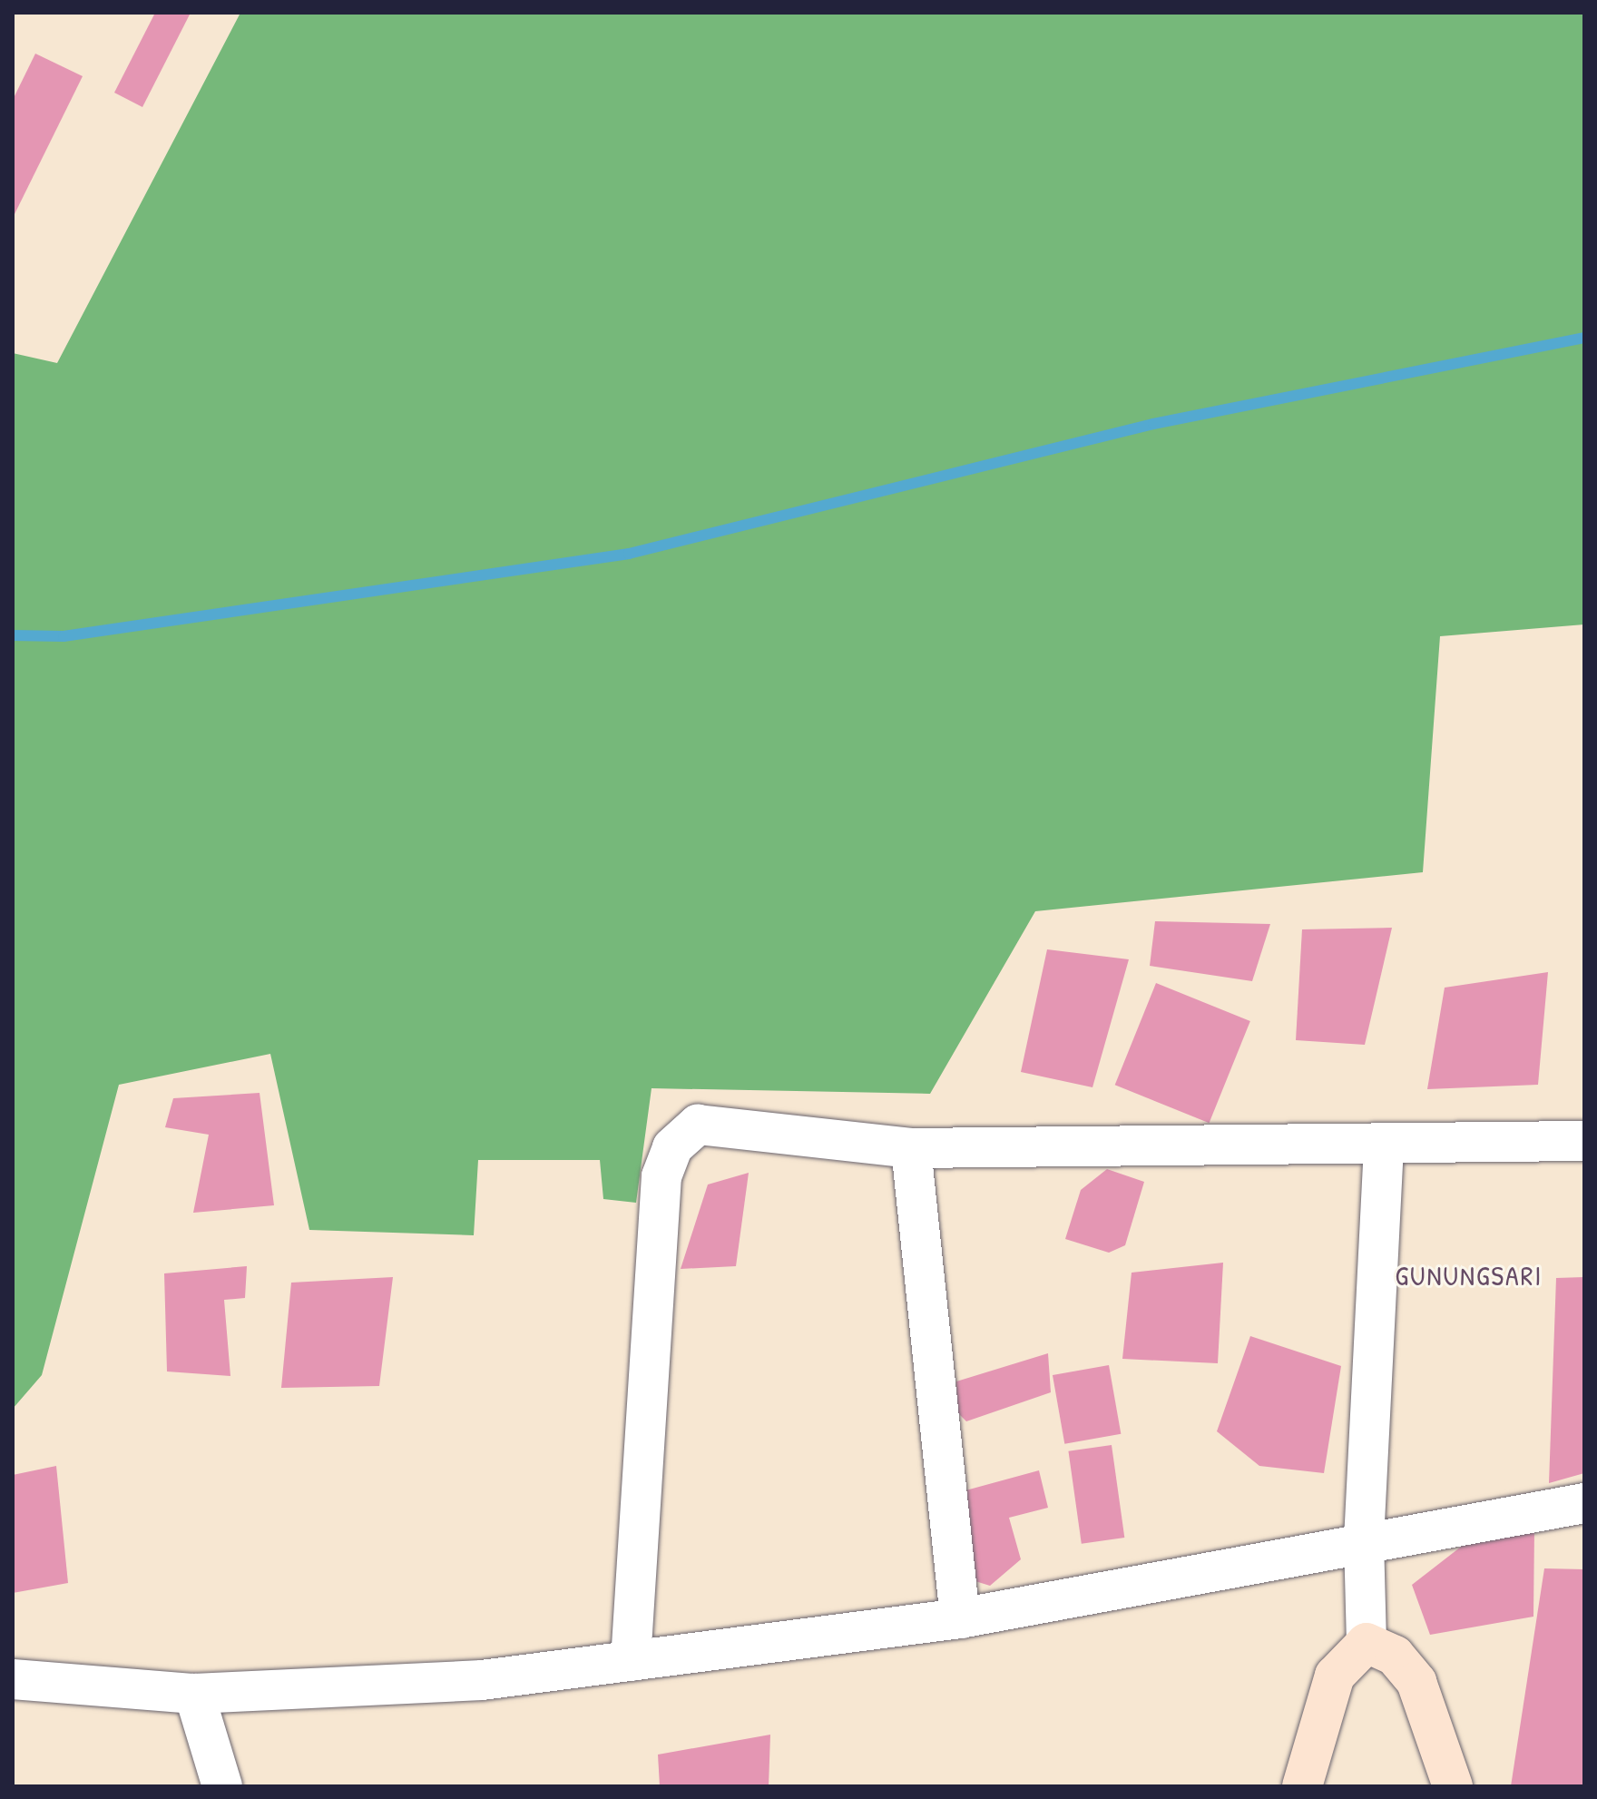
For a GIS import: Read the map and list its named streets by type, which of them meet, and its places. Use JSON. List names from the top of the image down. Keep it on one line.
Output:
{"districts":["GUNUNGSARI"]}
